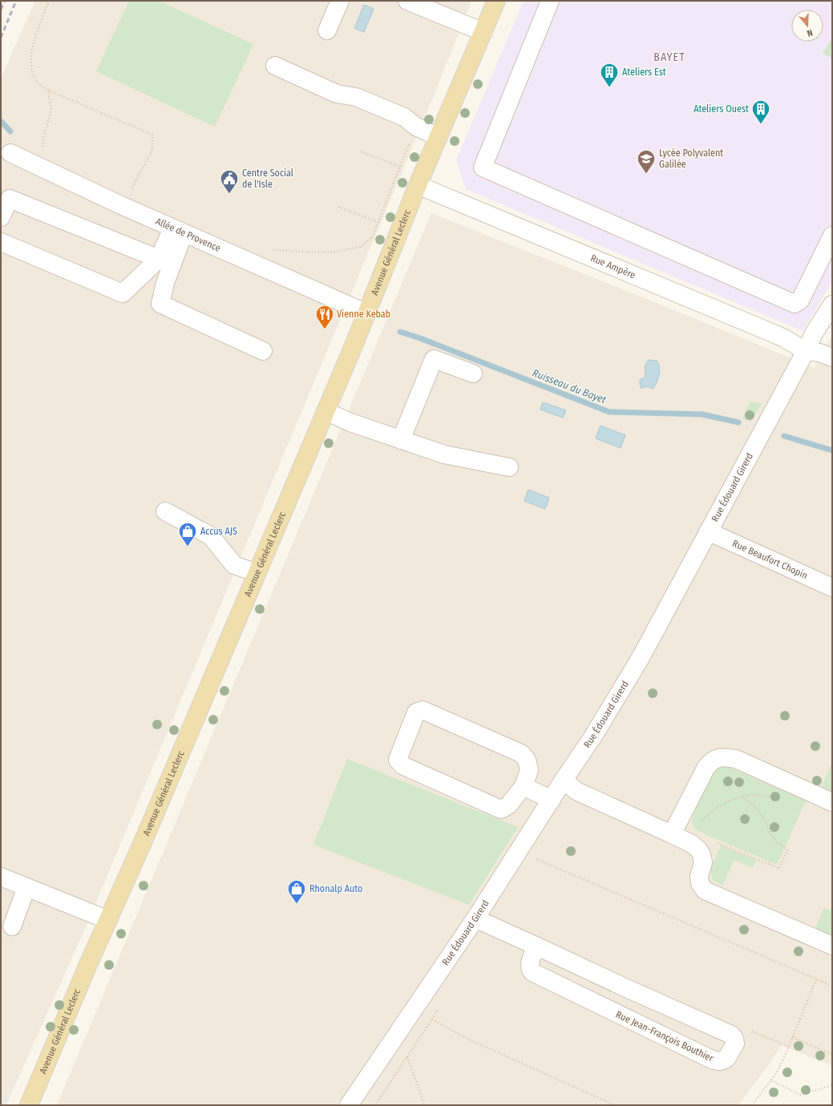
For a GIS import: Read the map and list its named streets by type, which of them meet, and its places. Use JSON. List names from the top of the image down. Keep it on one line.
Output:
{"streets":{"main road":["Avenue Général Leclerc"],"street":["Allée de Provence","Rue Ampère","Rue Édouard Girerd","Rue Beaufort Chopin","Rue Jean-François Bouthier"]},"crossings":[["Allée de Provence","Avenue Général Leclerc"],["Avenue Général Leclerc","Rue Ampère"],["Rue Ampère","Rue Édouard Girerd"],["Rue Édouard Girerd","Rue Beaufort Chopin"]],"districts":["BAYET"],"water":["Ruisseau du Bayet"],"places":{"building":["Ateliers Est","Ateliers Ouest"],"school or university":["Lycée Polyvalent Galilée"],"public building":["Centre Social de l'Isle"],"restaurant":["Vienne Kebab"],"shop":["Accus AJS","Rhonalp Auto"]},"north":"bottom"}
